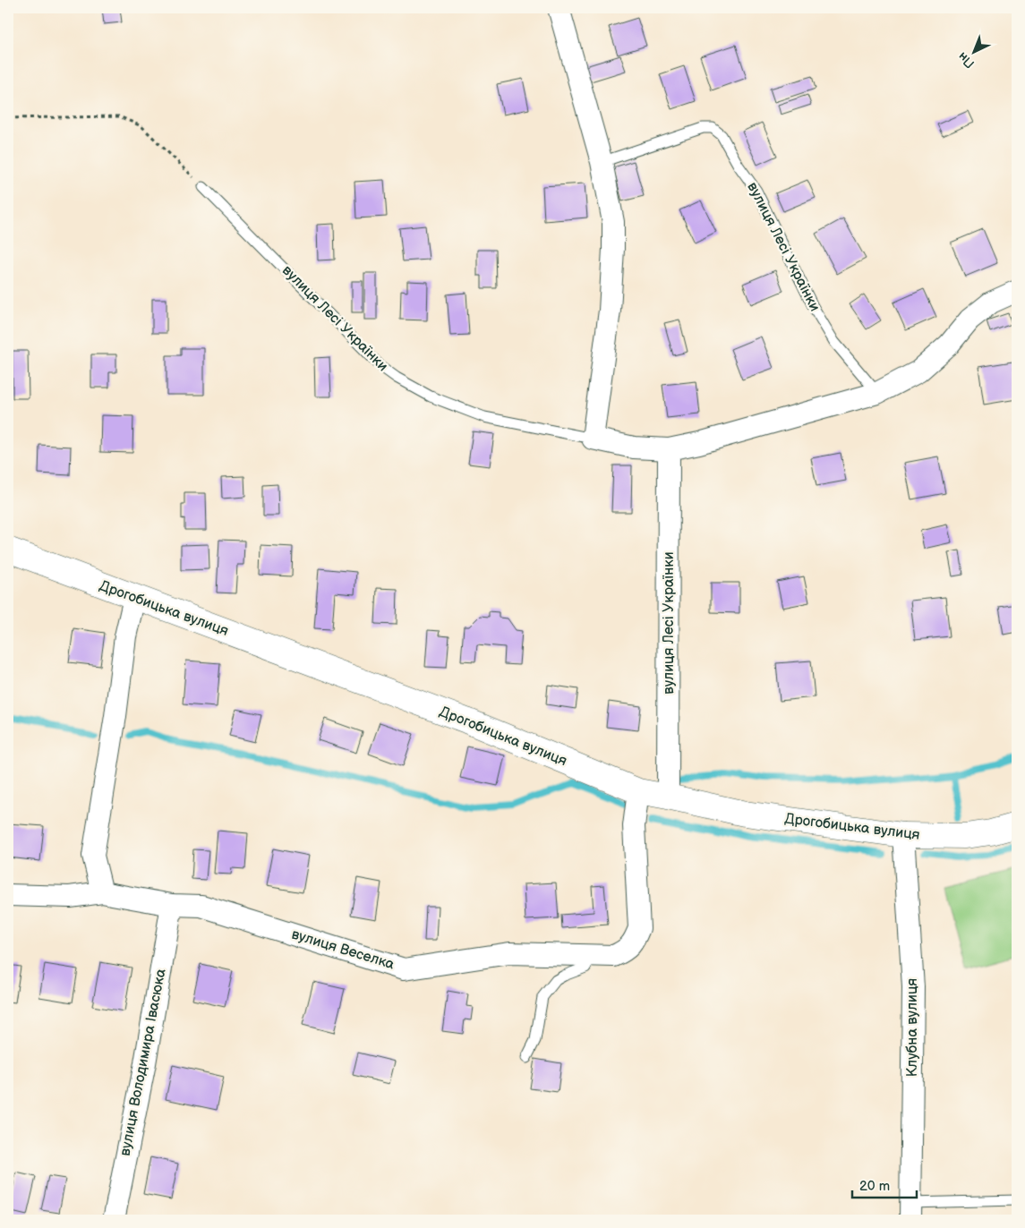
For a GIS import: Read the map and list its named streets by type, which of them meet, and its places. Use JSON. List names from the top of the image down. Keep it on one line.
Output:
{"streets":{"street":["вулиця Лесі Українки","Дрогобицька вулиця","вулиця Веселка","Клубна вулиця","вулиця Володимира Івасюка"]},"crossings":[["вулиця Лесі Українки","Дрогобицька вулиця"],["Дрогобицька вулиця","вулиця Веселка"],["Дрогобицька вулиця","Клубна вулиця"],["вулиця Веселка","вулиця Володимира Івасюка"]],"scale_bar":"20 m","north":"bottom left"}
